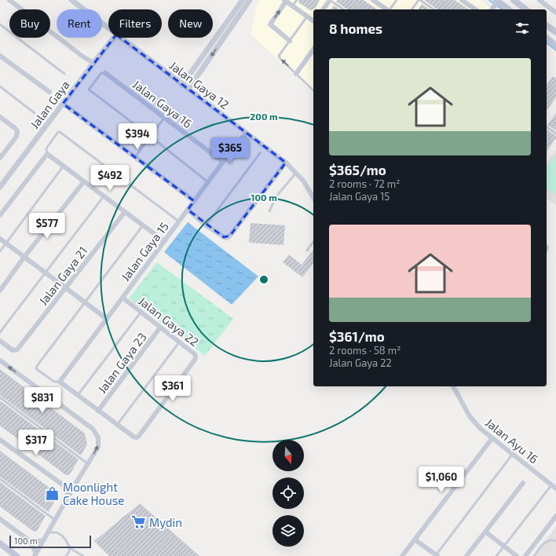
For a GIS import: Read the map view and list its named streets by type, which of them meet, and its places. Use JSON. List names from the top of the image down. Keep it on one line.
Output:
{"streets":{"street":["Jalan Gaya 12","Jalan Gaya 16","Jalan Gaya","Jalan Gaya 15","Jalan Gaya 21","Jalan Gaya 22","Jalan Gaya 23","Jalan Ayu 16"]},"crossings":[["Jalan Gaya 12","Jalan Gaya 15"],["Jalan Gaya 16","Jalan Gaya 15"],["Jalan Gaya 15","Jalan Gaya 22"],["Jalan Gaya 22","Jalan Gaya 23"]],"places":{"shop":["Moonlight Cake House"],"supermarket":["Mydin"]},"scale_bar":"100 m","north":"bottom","page":{"chip":["Buy","Rent","Filters","New"],"heading":"8 homes","list":[{"name":"$365/mo","note":"2 rooms · 72 m² · Jalan Gaya 15"},{"name":"$361/mo","note":"2 rooms · 58 m² · Jalan Gaya 22"}],"price":["$394","$365","$492","$577","$361","$831","$317","$1,060"],"scale":"100 m"},"rings":["200 m","100 m"]}
